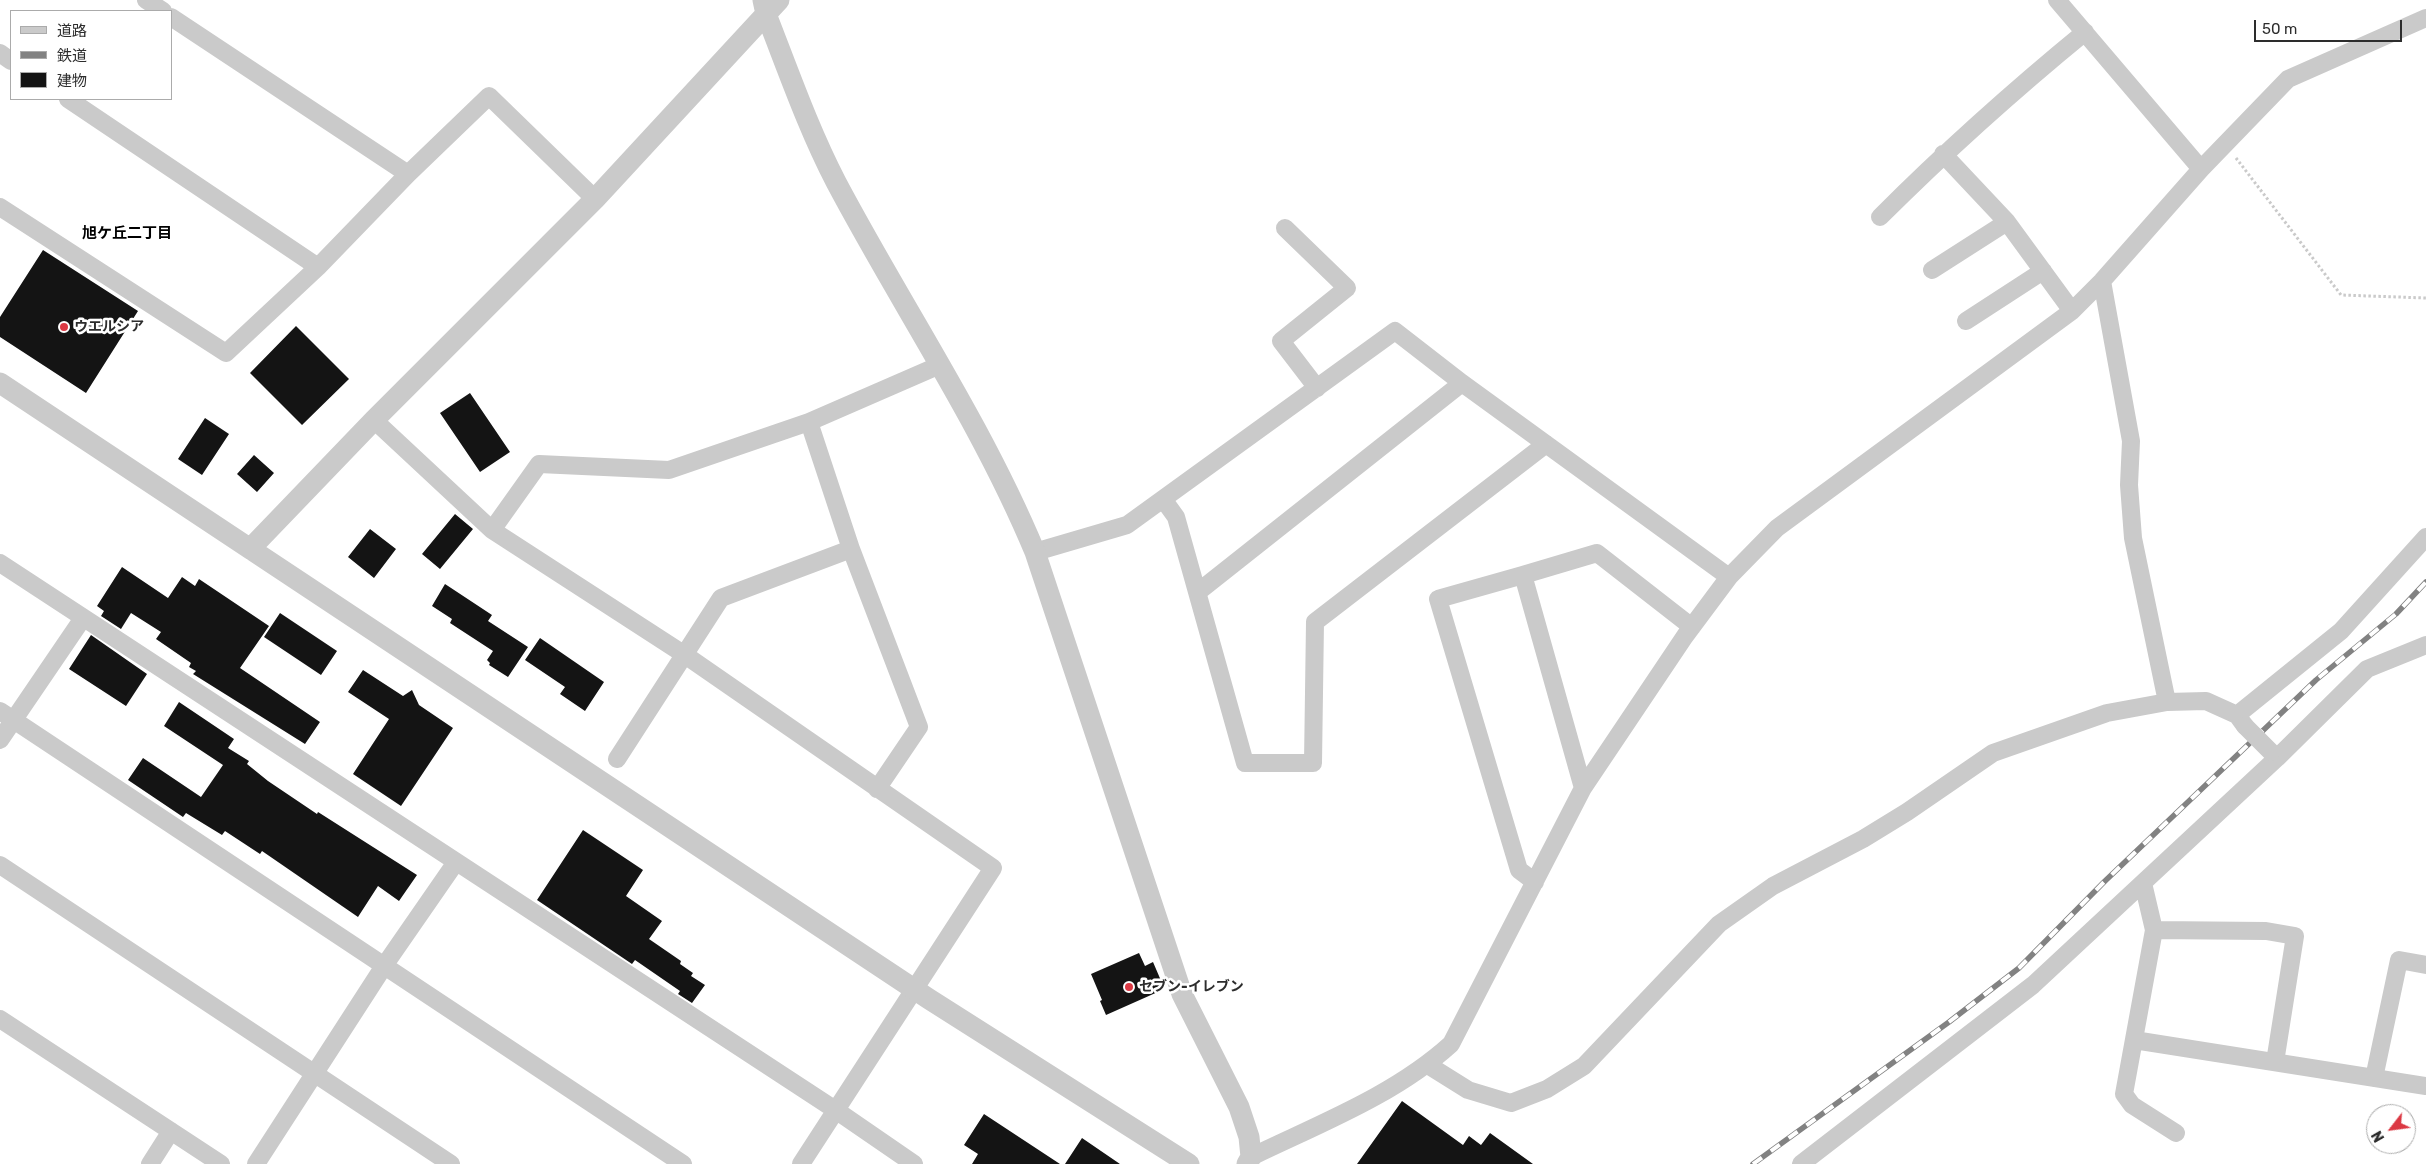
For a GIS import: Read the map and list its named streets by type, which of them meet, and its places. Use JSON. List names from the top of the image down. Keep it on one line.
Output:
{"districts":["旭ケ丘二丁目"],"places":["ウエルシア","セブン-イレブン"],"legend":["道路","鉄道","建物"],"scale_bar":"50 m","north":"bottom left"}
